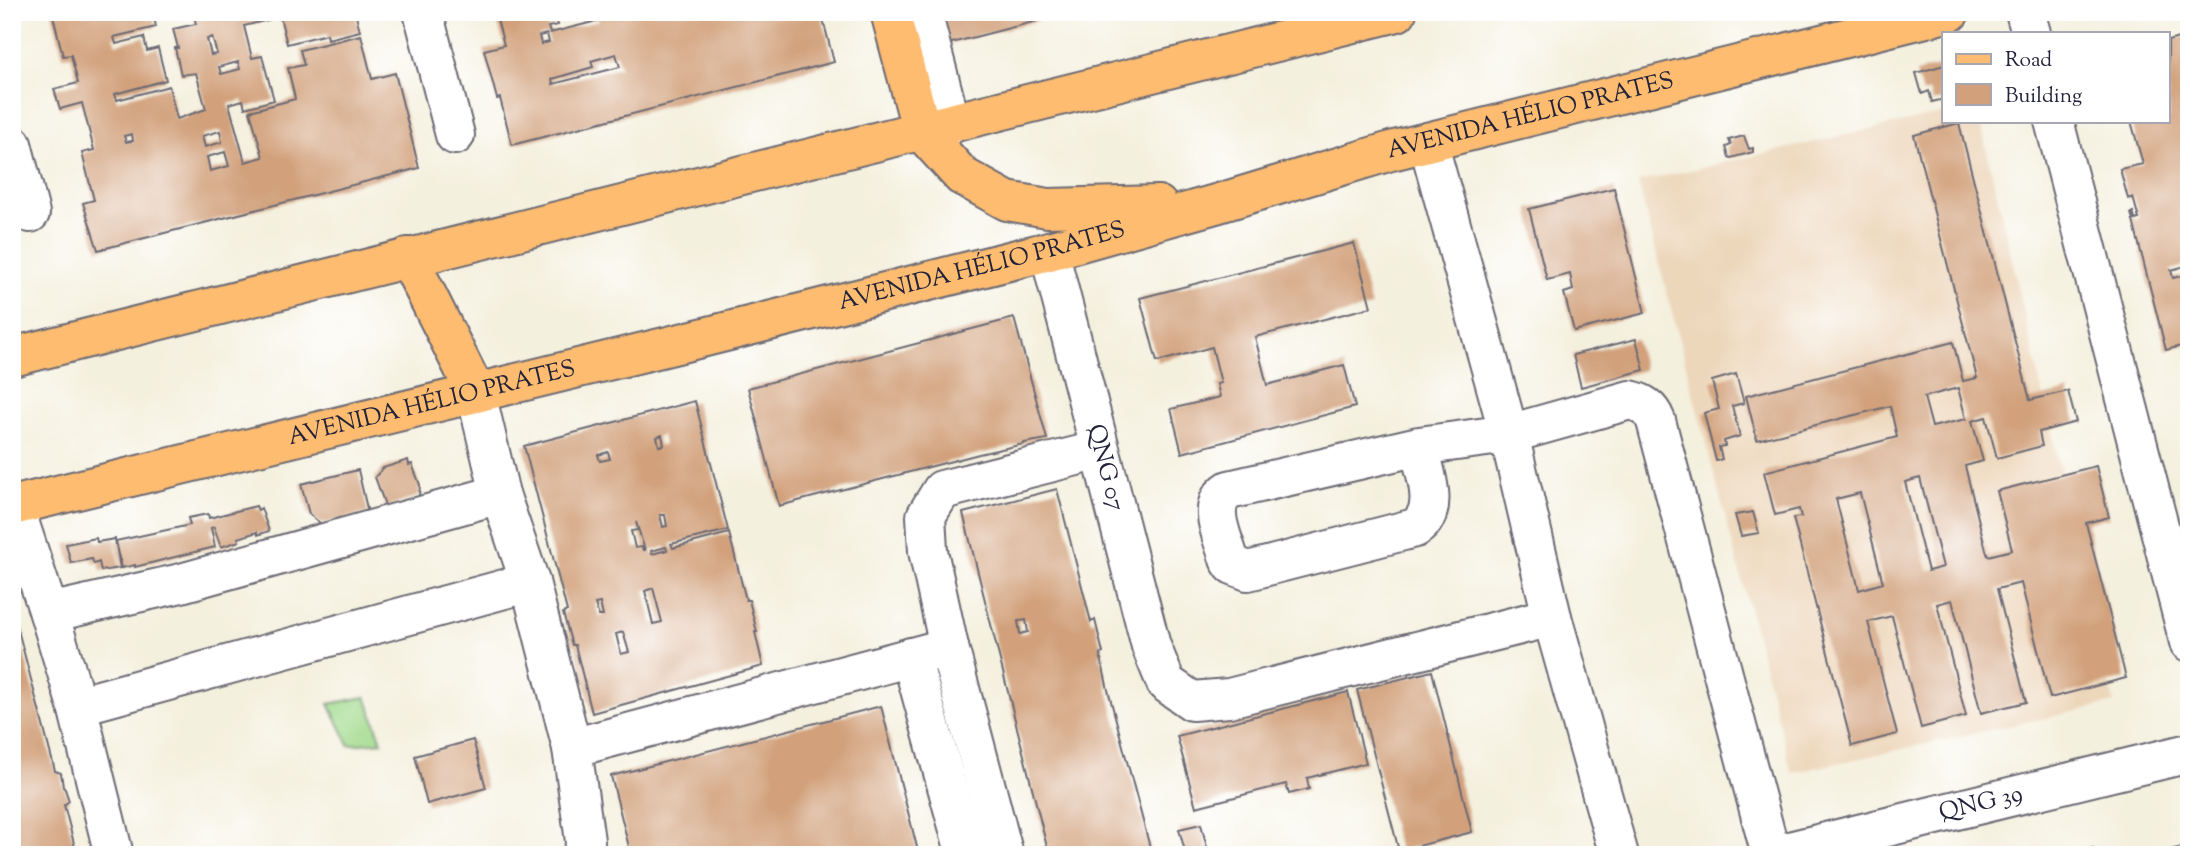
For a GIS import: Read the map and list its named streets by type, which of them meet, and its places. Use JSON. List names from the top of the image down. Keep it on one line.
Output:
{"streets":{"main road":["AVENIDA HÉLIO PRATES"],"street":["QNG 07","QNG 39"]},"crossings":[["AVENIDA HÉLIO PRATES","QNG 07"]],"legend":["Road","Building"]}
